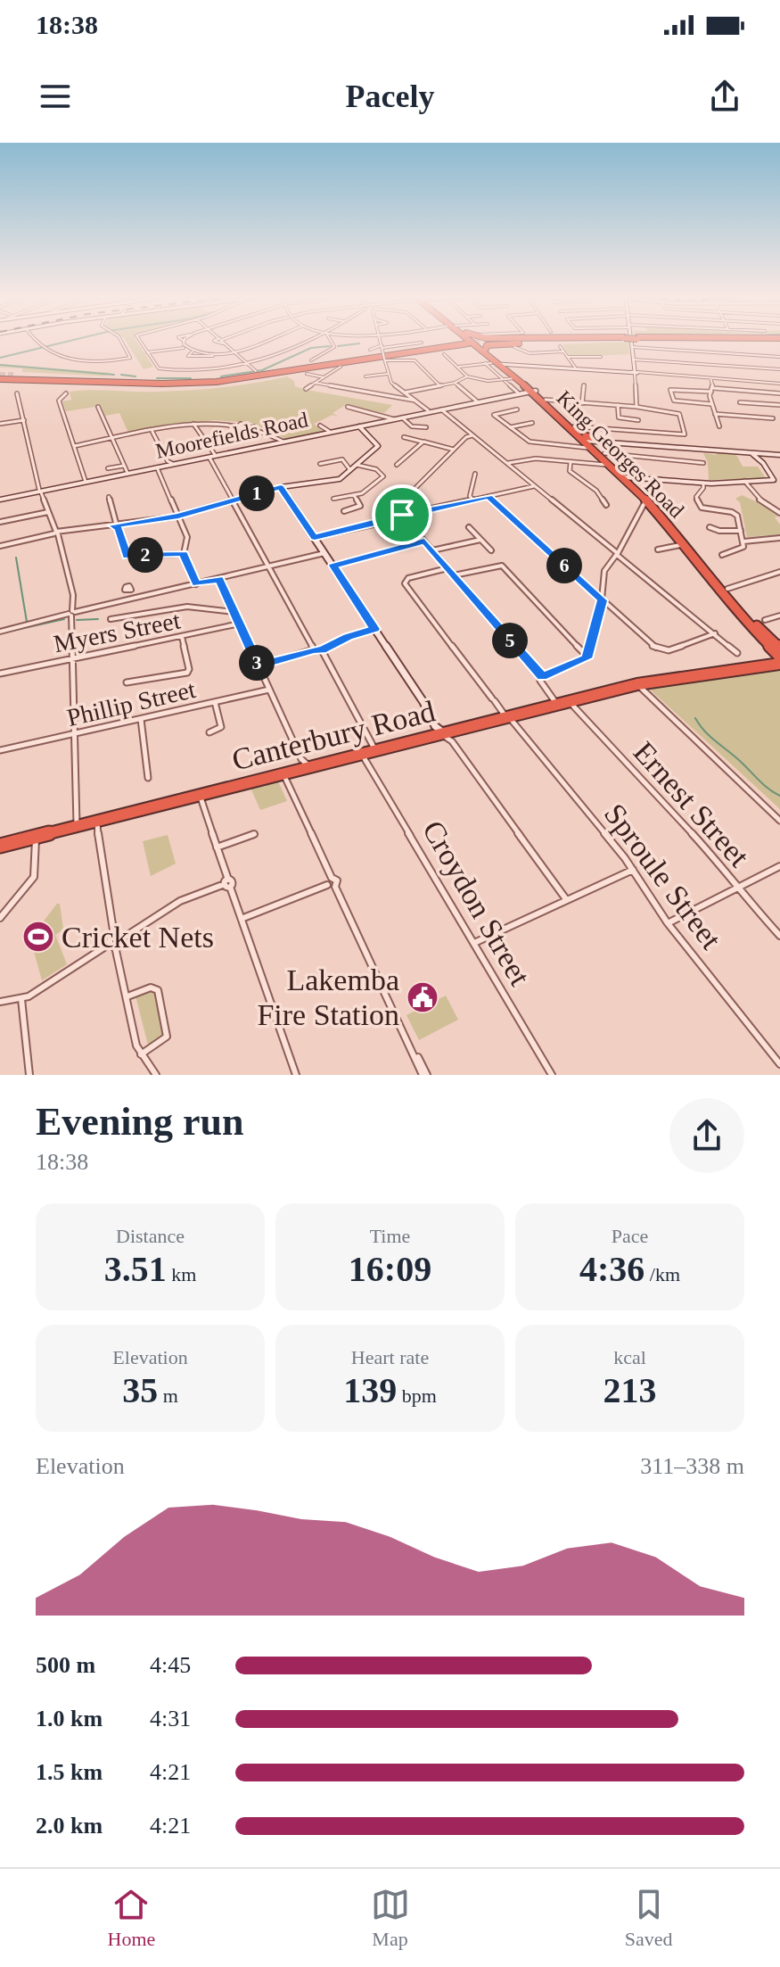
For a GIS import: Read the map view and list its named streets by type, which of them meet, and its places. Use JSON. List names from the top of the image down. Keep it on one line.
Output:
{"streets":{"highway":["King Georges Road","Canterbury Road"],"street":["Moorefields Road","Myers Street","Phillip Street","Ernest Street","Sproule Street","Croydon Street"]},"crossings":[["Moorefields Road","King Georges Road"],["King Georges Road","Canterbury Road"],["Canterbury Road","Ernest Street"],["Canterbury Road","Sproule Street"],["Canterbury Road","Croydon Street"]],"places":{"sports":["Cricket Nets"],"public building":["Lakemba Fire Station"]},"page":{"status":"18:38","header":"Pacely","pins":["1","2","6","5","3"],"heading":["Evening run","18:38"],"stats":[["Distance","3.51 km"],["Time","16:09"],["Pace","4:36 /km"],["Elevation","35 m"],["Heart rate","139 bpm"],["kcal","213"]],"chart":["Elevation","311–338 m"],"list":[{"name":"500 m","note":"4:45"},{"name":"1.0 km","note":"4:31"},{"name":"1.5 km","note":"4:21"},{"name":"2.0 km","note":"4:21"}],"tabs":["Home","Map","Saved"]}}
